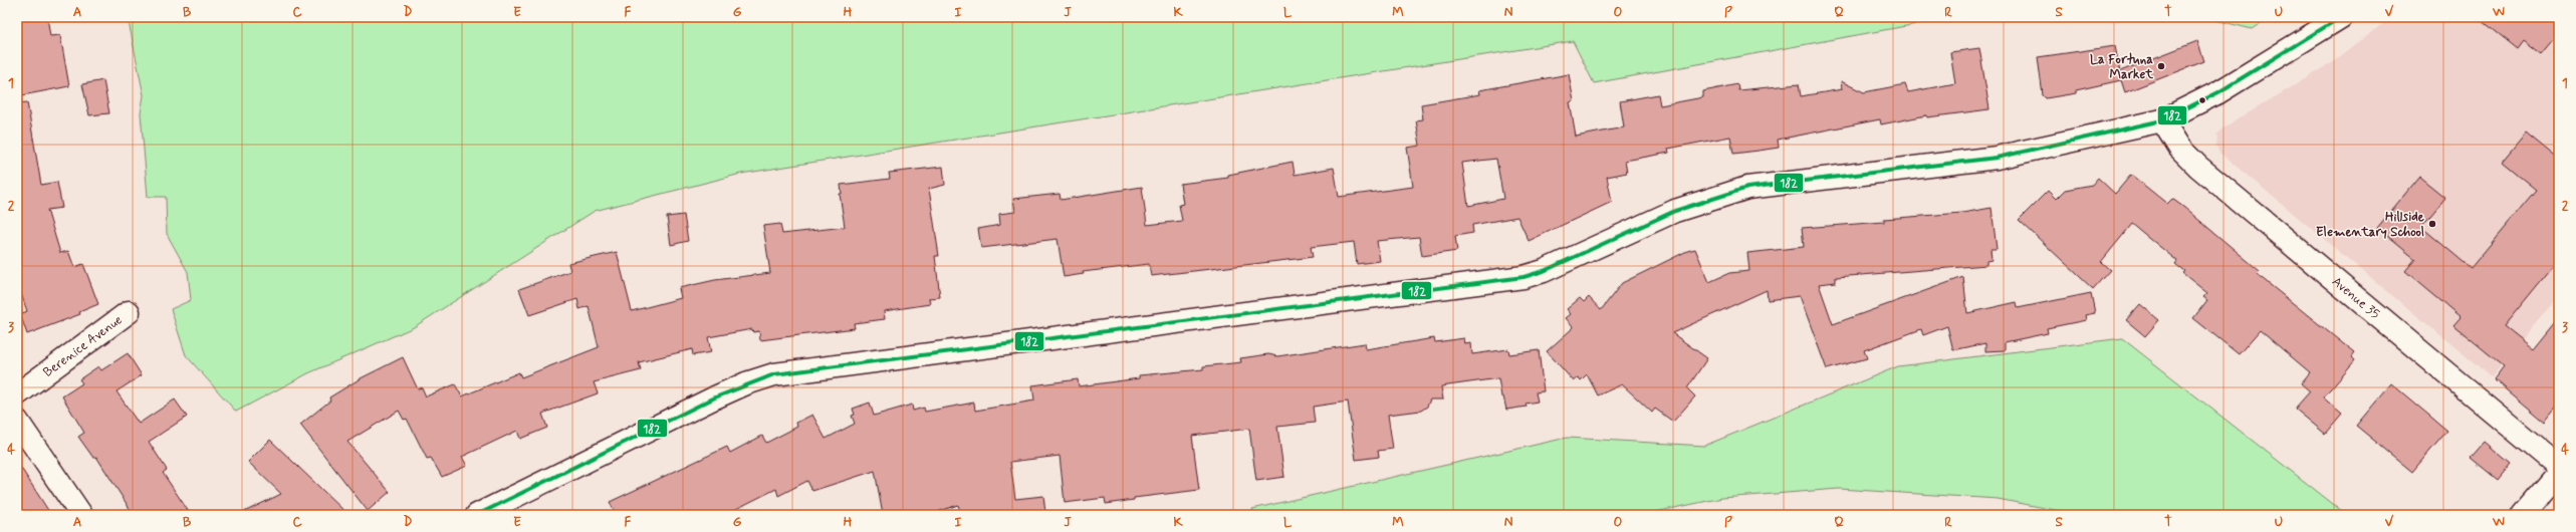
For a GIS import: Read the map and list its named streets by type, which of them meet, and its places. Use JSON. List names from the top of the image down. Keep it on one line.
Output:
{"streets":{"street":["Avenue 35","Berenice Avenue"]},"places":["La Fortuna Market","Hillside Elementary School"],"lines":["transit line 182"],"grid":{"columns":["A","B","C","D","E","F","G","H","I","J","K","L","M","N","O","P","Q","R","S","T","U","V","W"],"rows":["1","2","3","4"]}}
